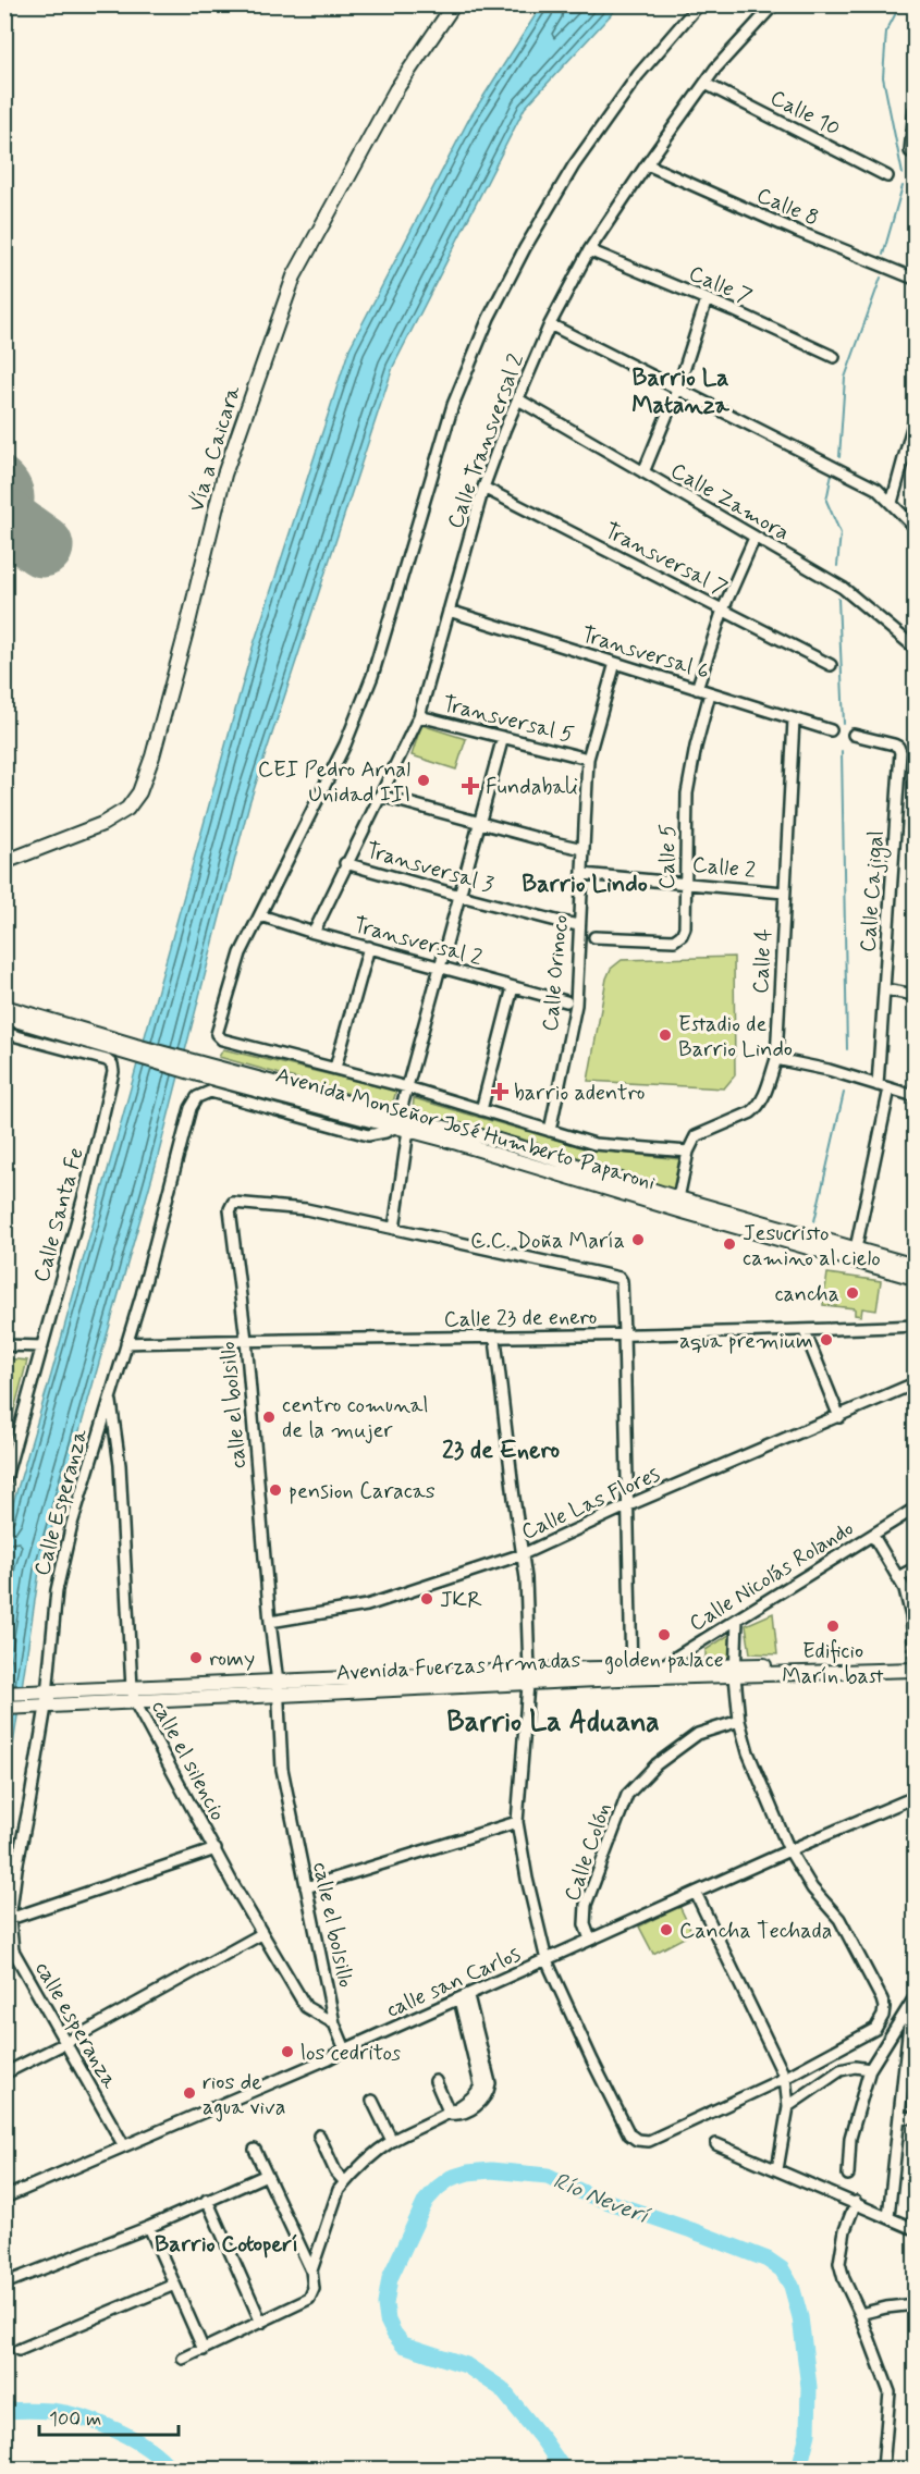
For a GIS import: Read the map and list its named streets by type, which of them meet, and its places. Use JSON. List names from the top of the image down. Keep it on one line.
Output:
{"streets":{"street":["Calle 10","Calle 8","Calle 7","Calle Transversal 2","Vía a Caicara","Calle Zamora","Transversal 7","Transversal 6","Transversal 5","Calle 5","Transversal 3","Calle 2","Calle Cajigal","Transversal 2","Calle 4","Calle Orinoco","Avenida Monseñor José Humberto Paparoni","Calle Santa Fe","Calle 23 de enero","calle el bolsillo","Calle Esperanza","Calle Las Flores","Calle Nicolás Rolando","Avenida Fuerzas Armadas","calle el silencio","Calle Colón","calle san Carlos","calle esperanza"]},"crossings":[["Calle 10","Calle Transversal 2"],["Calle 8","Calle Transversal 2"],["Calle 7","Calle Transversal 2"],["Calle Transversal 2","Calle Zamora"],["Calle Transversal 2","Transversal 7"],["Calle Transversal 2","Transversal 6"],["Calle Transversal 2","Transversal 5"],["Calle Transversal 2","Transversal 3"],["Calle Transversal 2","Transversal 2"],["Transversal 6","Calle 5"],["Transversal 6","Calle 4"],["Transversal 6","Calle Orinoco"],["Transversal 5","Calle Orinoco"],["Calle 5","Calle 2"],["Transversal 3","Calle Orinoco"],["Calle 2","Calle 4"],["Calle 2","Calle Orinoco"],["Avenida Monseñor José Humberto Paparoni","Calle Esperanza"],["Calle 23 de enero","calle el bolsillo"],["Calle 23 de enero","Calle Esperanza"],["calle el bolsillo","Calle Las Flores"],["calle el bolsillo","Avenida Fuerzas Armadas"],["calle el bolsillo","calle el silencio"],["calle el bolsillo","calle san Carlos"],["Calle Esperanza","Avenida Fuerzas Armadas"],["Calle Esperanza","calle el silencio"],["Calle Esperanza","calle esperanza"],["Calle Nicolás Rolando","Avenida Fuerzas Armadas"],["Avenida Fuerzas Armadas","calle el silencio"],["Calle Colón","calle san Carlos"],["calle san Carlos","calle esperanza"]],"districts":["Barrio La Matanza","Barrio Lindo","23 de Enero","Barrio La Aduana","Barrio Cotoperí"],"water":["Río Neverí"],"places":{"other":["CEI Pedro Arnal Unidad III","Estadio de Barrio Lindo","C.C. Doña María","Jesucristo camino al cielo","cancha","aqua premium","centro comunal de la mujer","pension Caracas","JKR","Edificio Marín bast","golden palace","romy","Cancha Techada","los cedritos","rios de agua viva"],"health":["Fundabali","barrio adentro"]},"scale_bar":"100 m"}
